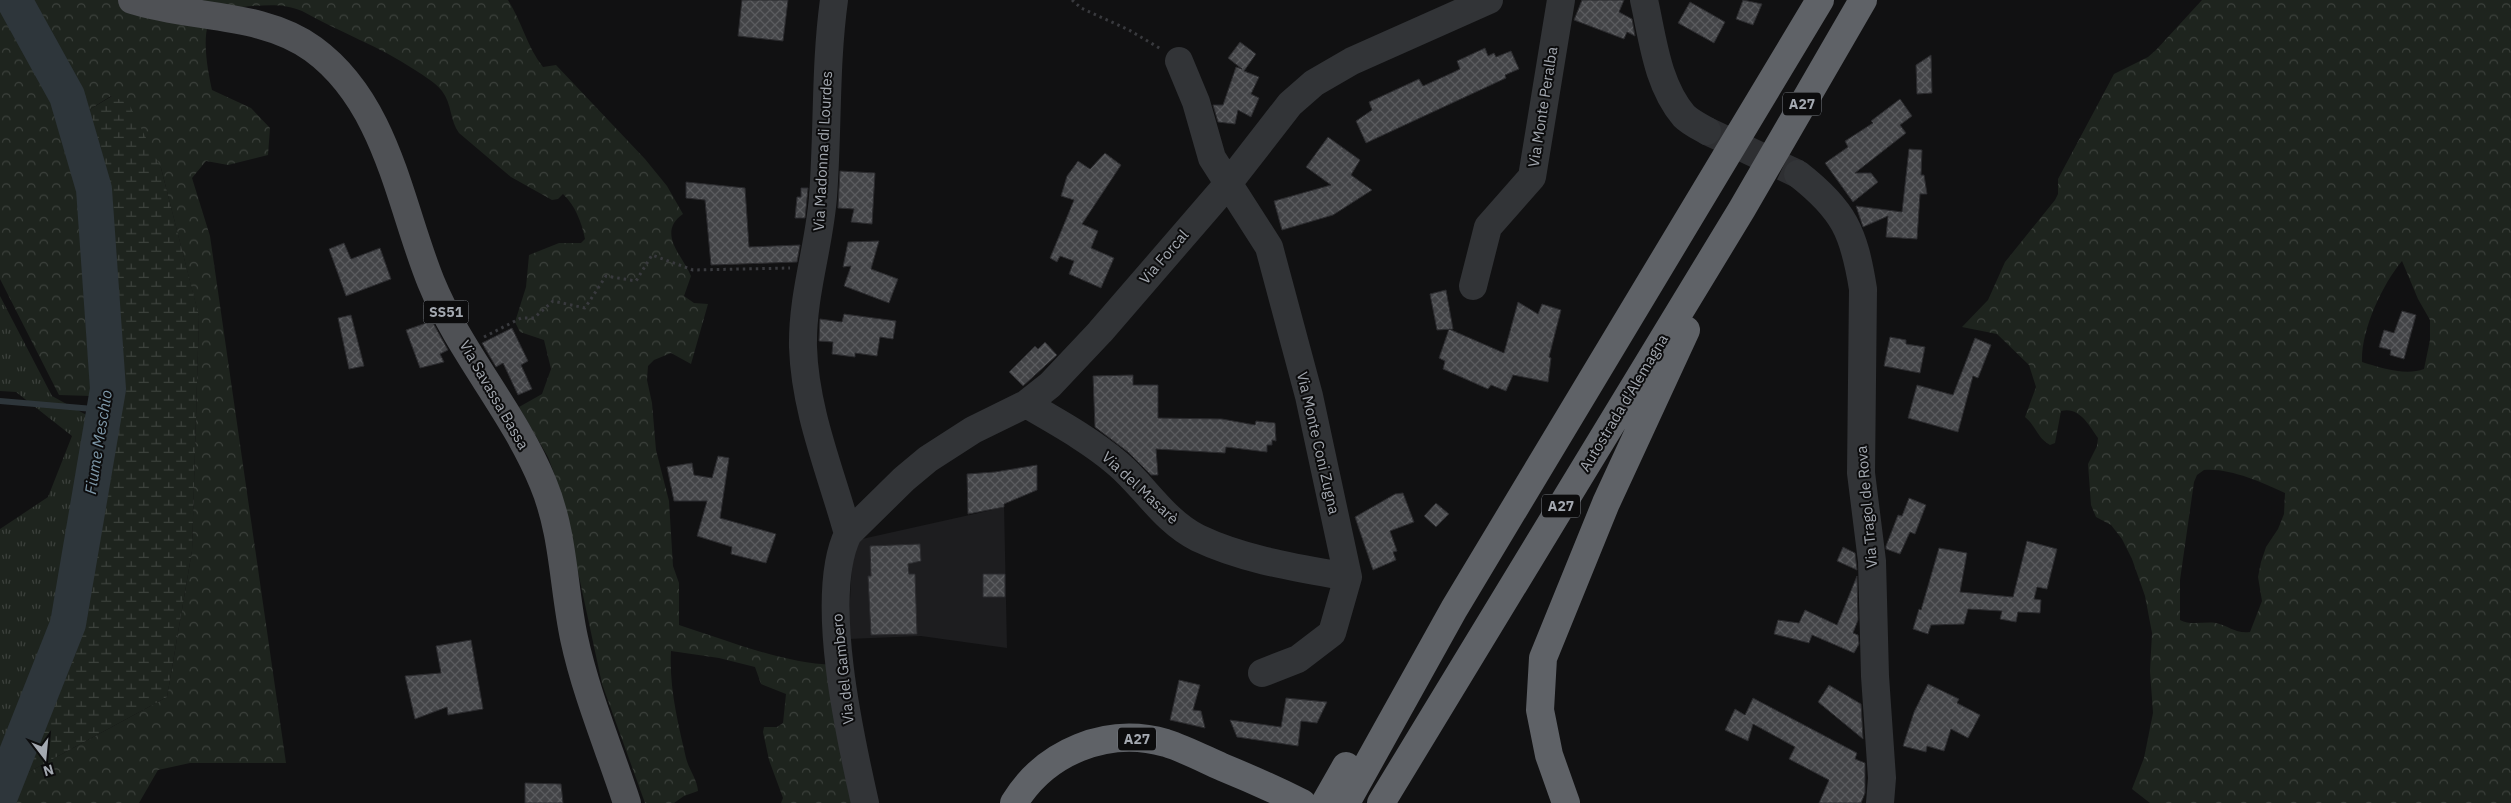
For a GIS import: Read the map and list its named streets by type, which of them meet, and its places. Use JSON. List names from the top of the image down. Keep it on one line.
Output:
{"streets":{"highway":["A27","Autostrada d'Alemagna"],"main road":["SS51","Via Savassa Bassa"],"street":["Via Monte Peralba","Via Madonna di Lourdes","Via Forcal","Via Monte Coni Zugna","Via del Masarè","Via Tragol de Rova","Via del Gambero"]},"crossings":[["A27","Autostrada d'Alemagna"],["Via Madonna di Lourdes","Via Forcal"],["Via Madonna di Lourdes","Via del Gambero"],["Via Forcal","Via Monte Coni Zugna"],["Via Forcal","Via del Masarè"],["Via Forcal","Via del Gambero"],["Via Monte Coni Zugna","Via del Masarè"]],"water":["Fiume Meschio"],"north":"bottom"}
